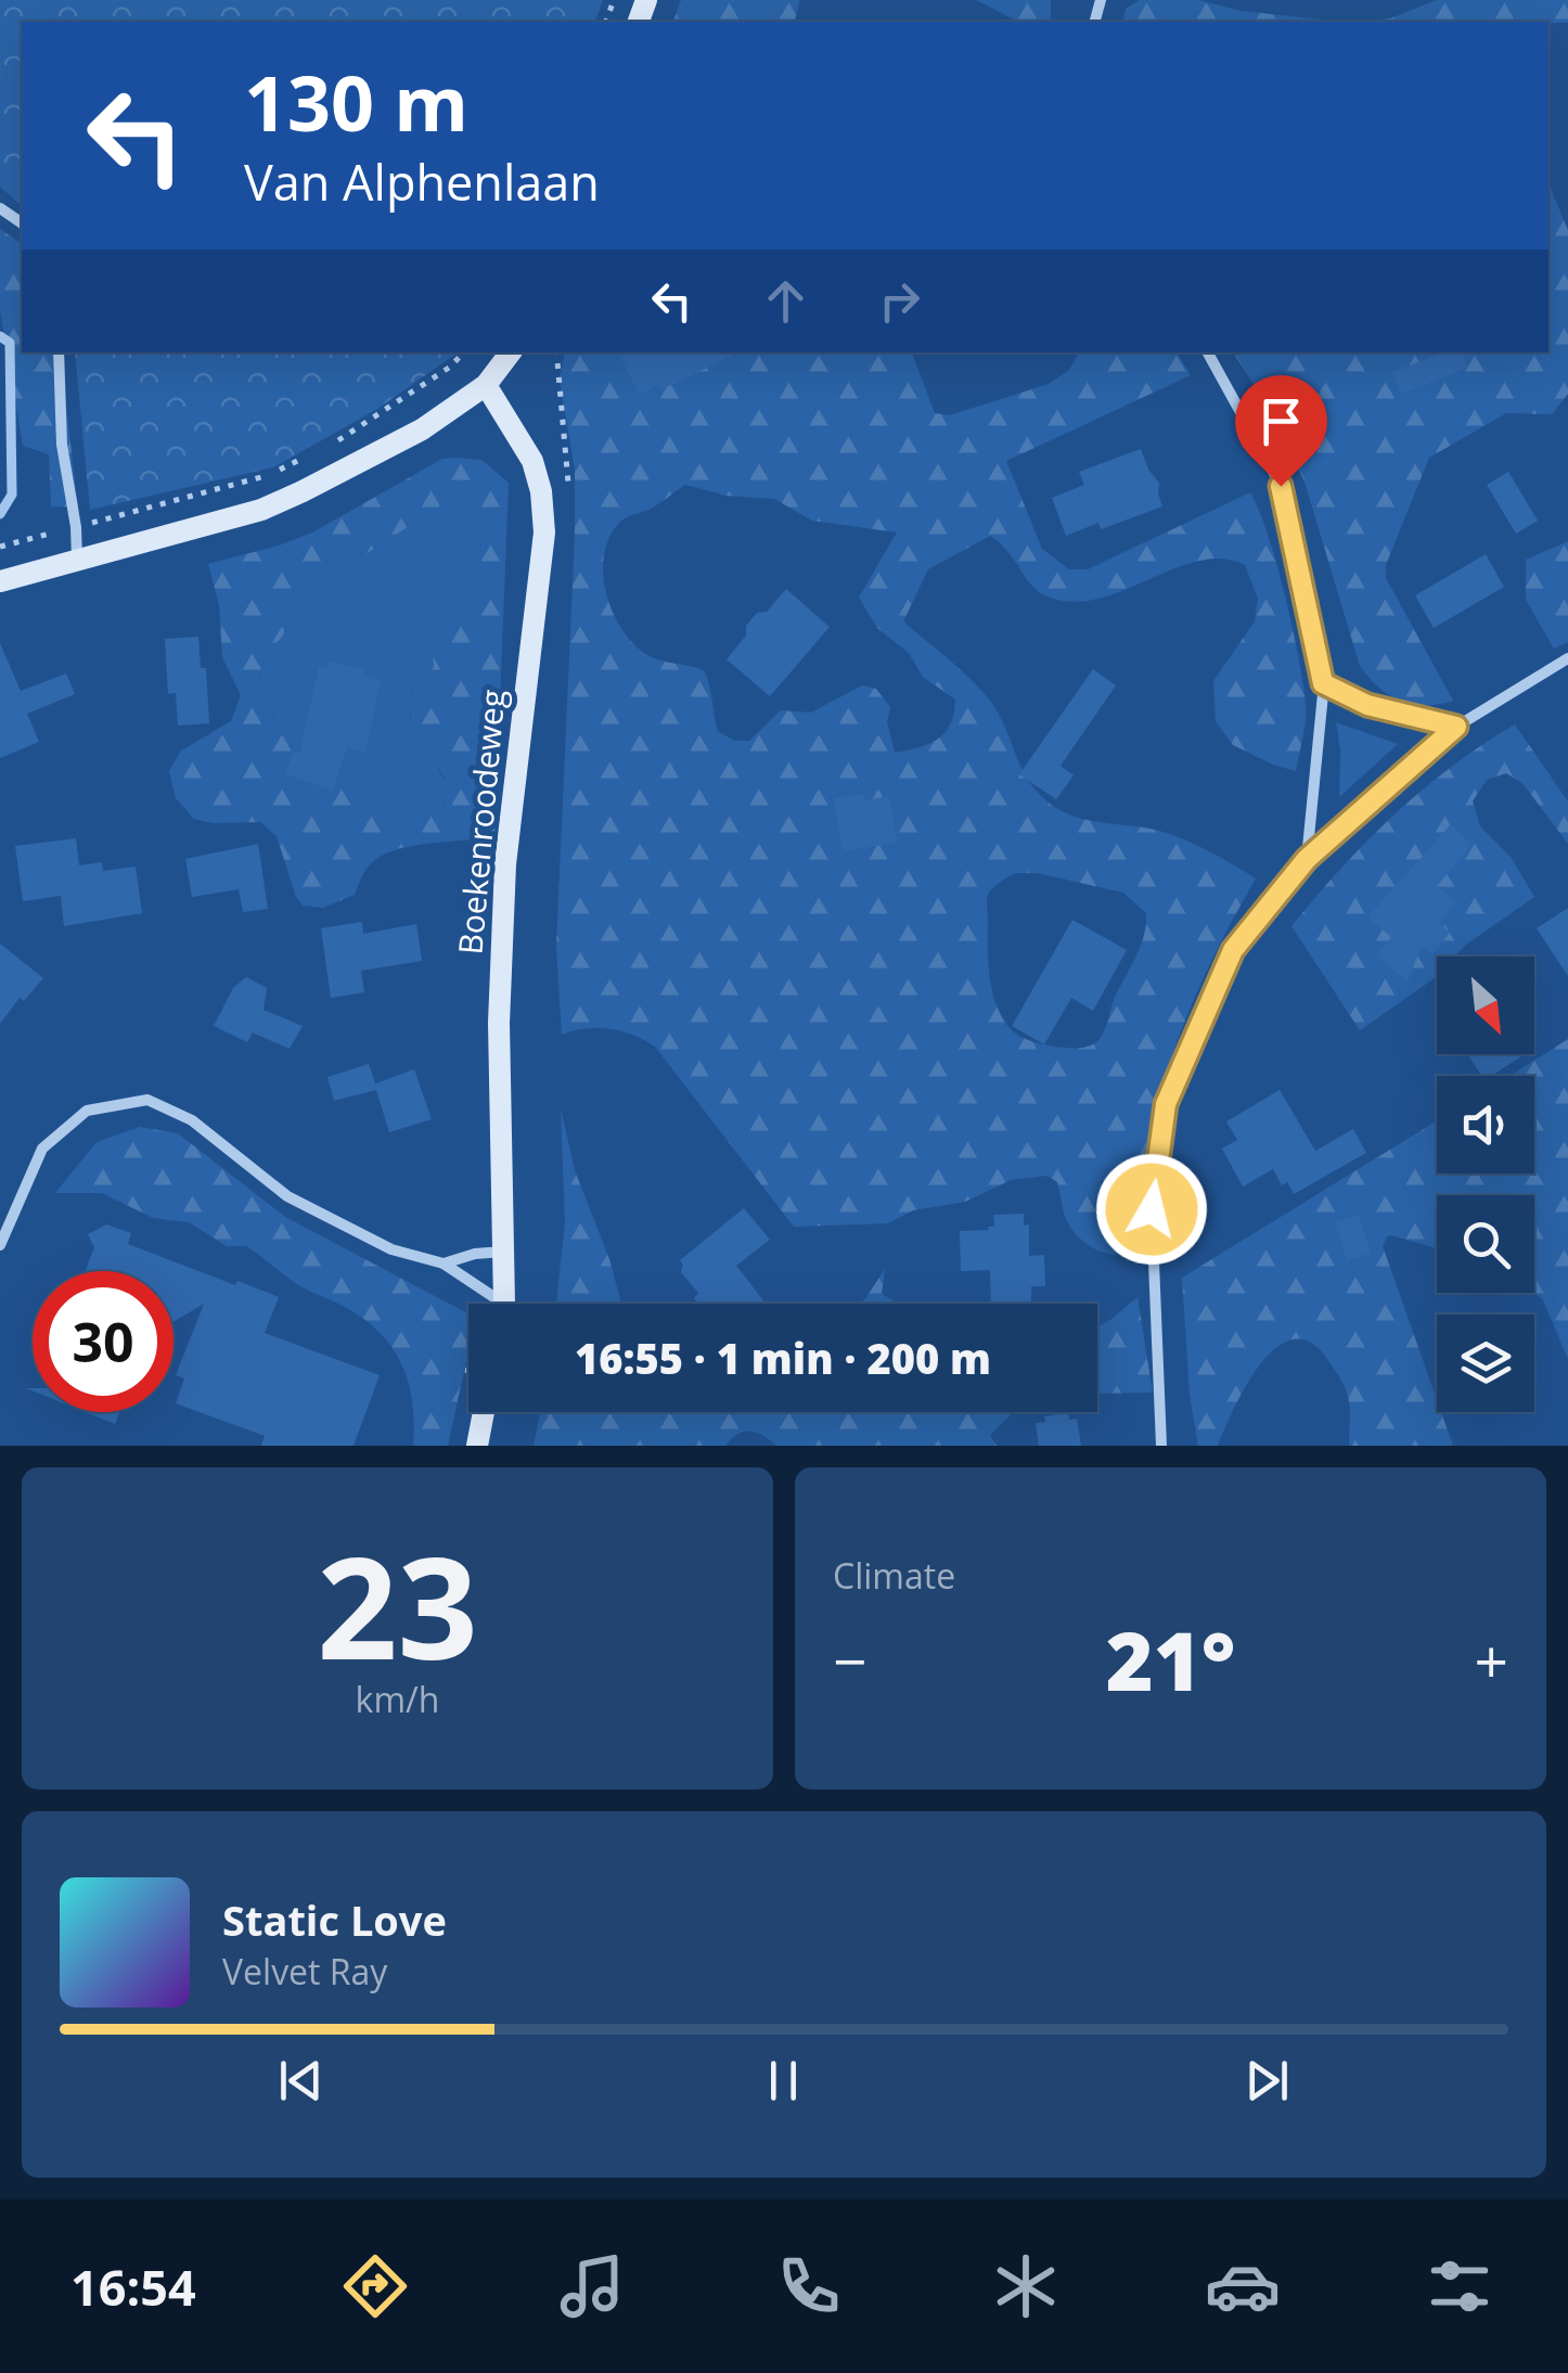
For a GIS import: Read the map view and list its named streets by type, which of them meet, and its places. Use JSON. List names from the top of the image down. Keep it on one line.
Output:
{"streets":{"main road":["Boekenroodeweg"]},"north":"bottom right","page":{"turn":["130 m","Van Alphenlaan"],"limit":"30","trip":"16:55 · 1 min · 200 m","tile":[["23","km/h"],"Climate"],"heat":["−","21°","+"],"song":["Static Love","Velvet Ray"],"tabs":"16:54"}}
